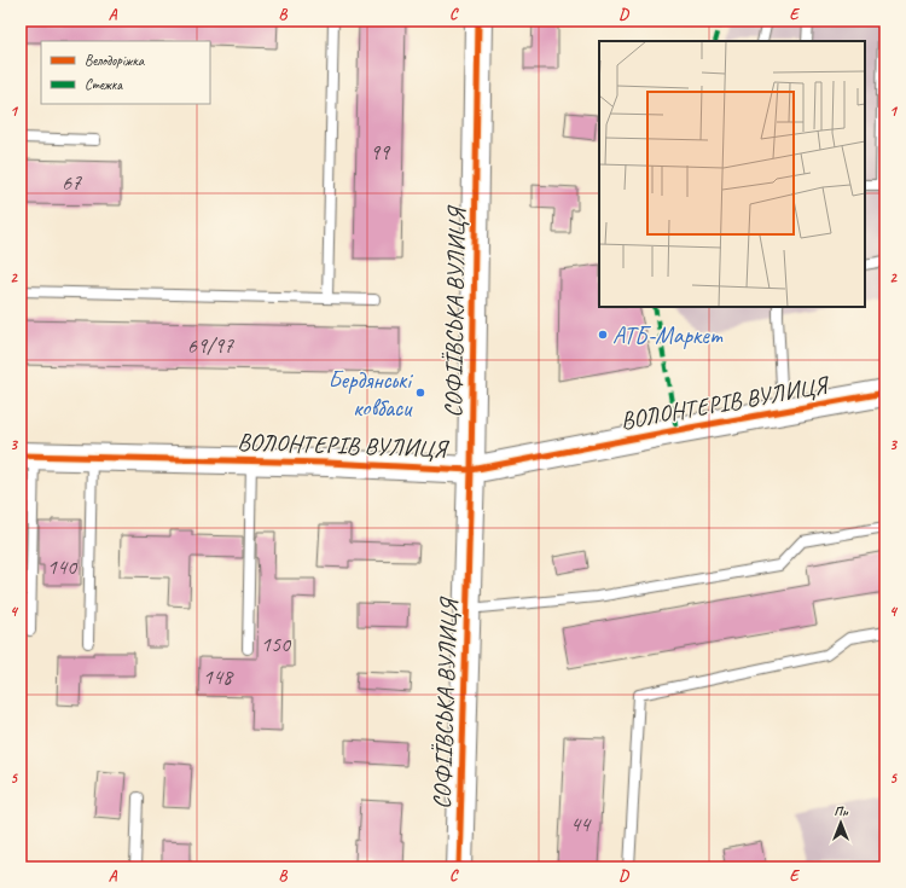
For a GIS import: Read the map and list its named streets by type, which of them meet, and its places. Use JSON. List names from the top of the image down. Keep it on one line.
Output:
{"streets":{"street":["СОФІЇВСЬКА ВУЛИЦЯ","ВОЛОНТЕРІВ ВУЛИЦЯ"]},"crossings":[["СОФІЇВСЬКА ВУЛИЦЯ","ВОЛОНТЕРІВ ВУЛИЦЯ"]],"places":["АТБ-Маркет","Бердянські ковбаси"],"house_numbers":["99","67","69/97","140","150","148","44"],"legend":["Велодоріжка","Стежка"],"north":"top","grid":{"columns":["A","B","C","D","E"],"rows":["1","2","3","4","5"]}}
